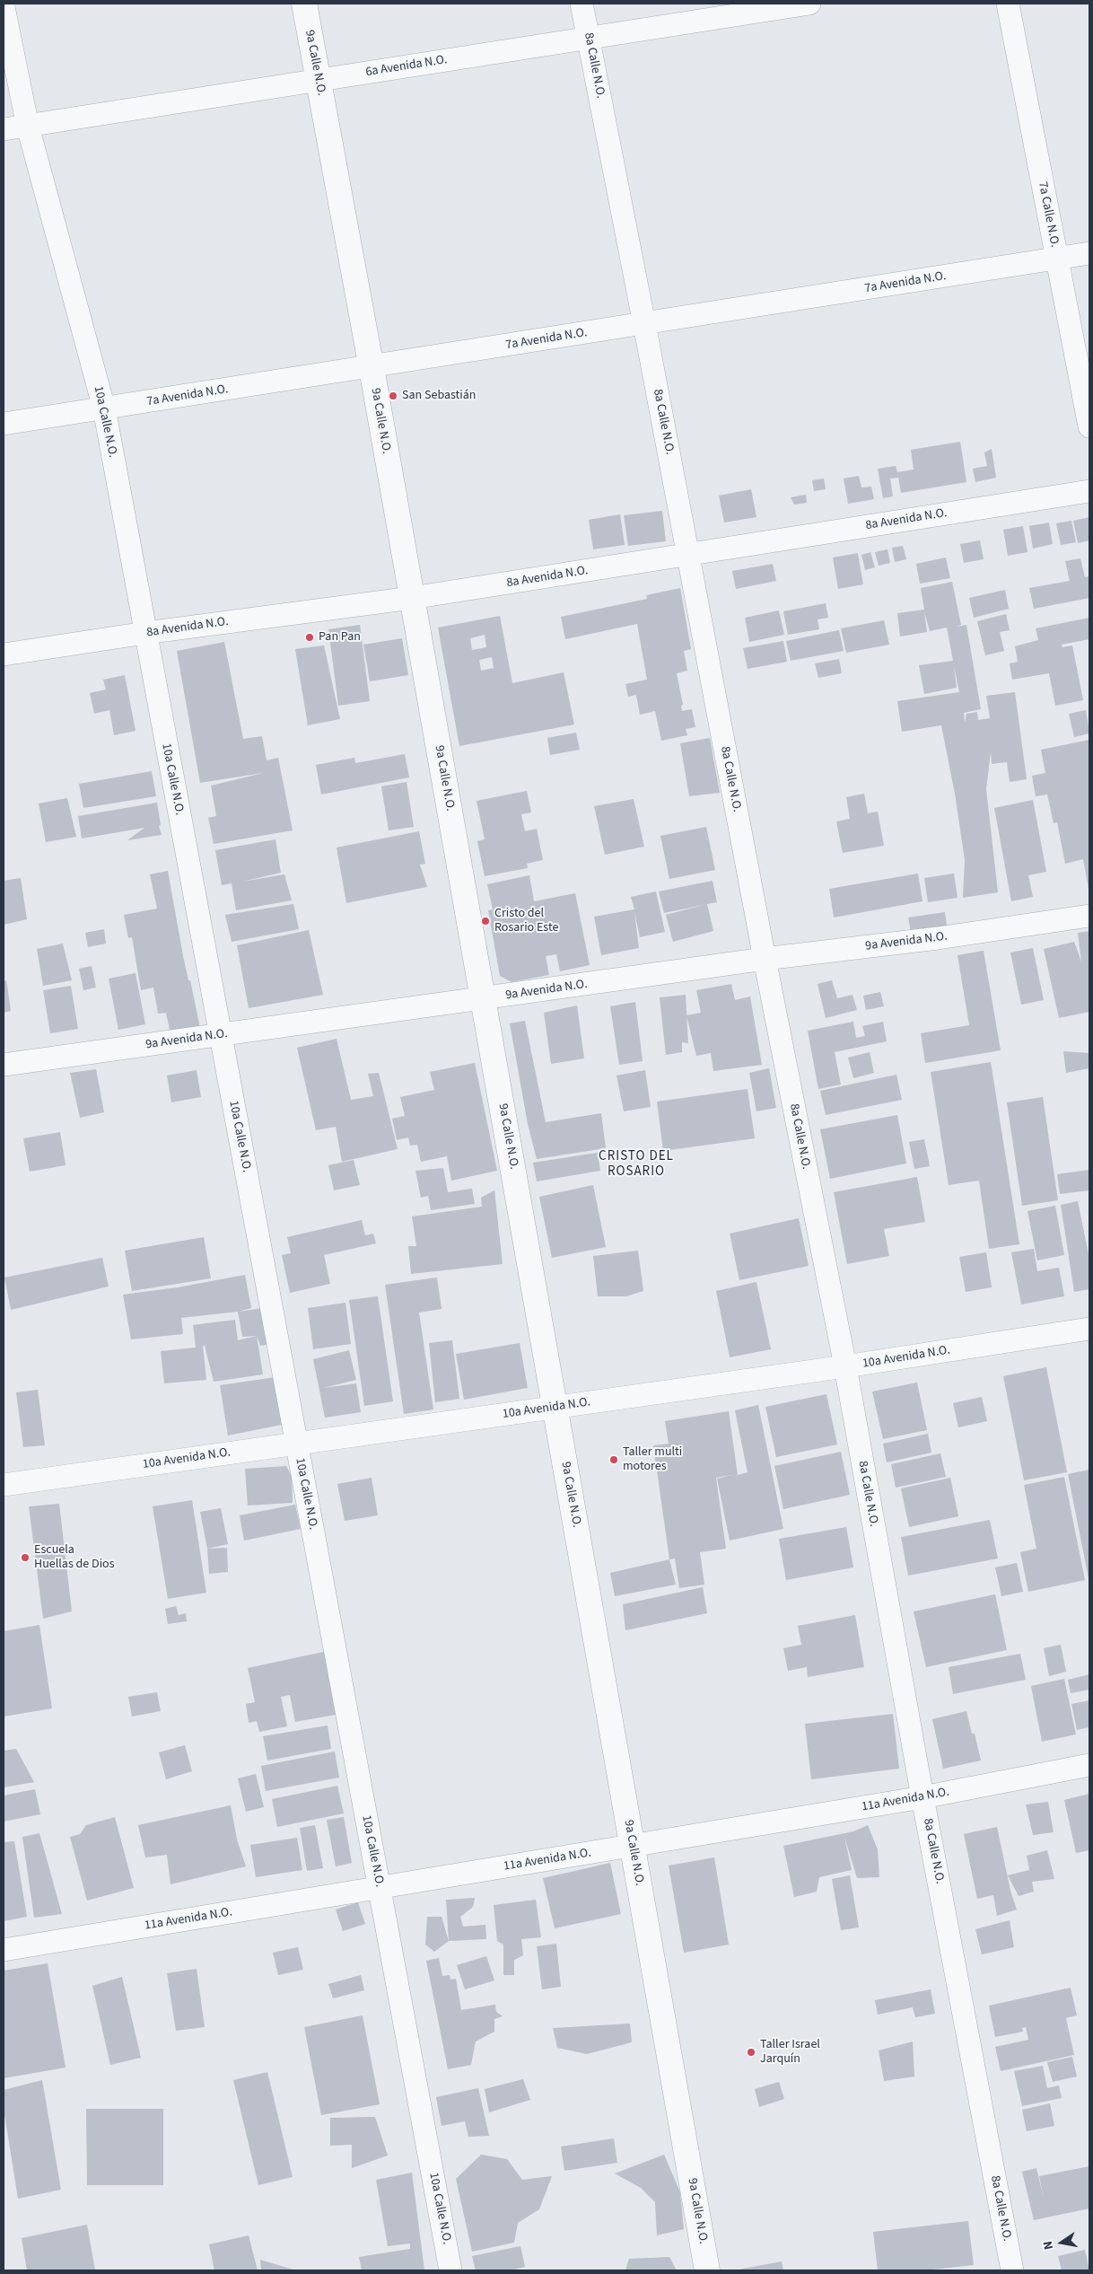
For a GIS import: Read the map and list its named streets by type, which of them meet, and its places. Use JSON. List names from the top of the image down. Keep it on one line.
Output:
{"streets":{"street":["9a Calle N.O.","8a Calle N.O.","6a Avenida N.O.","7a Calle N.O.","7a Avenida N.O.","10a Calle N.O.","8a Avenida N.O.","9a Avenida N.O.","10a Avenida N.O.","11a Avenida N.O."]},"crossings":[["9a Calle N.O.","6a Avenida N.O."],["9a Calle N.O.","7a Avenida N.O."],["9a Calle N.O.","8a Avenida N.O."],["9a Calle N.O.","9a Avenida N.O."],["9a Calle N.O.","10a Avenida N.O."],["9a Calle N.O.","11a Avenida N.O."],["8a Calle N.O.","6a Avenida N.O."],["8a Calle N.O.","7a Avenida N.O."],["8a Calle N.O.","8a Avenida N.O."],["8a Calle N.O.","9a Avenida N.O."],["8a Calle N.O.","10a Avenida N.O."],["8a Calle N.O.","11a Avenida N.O."],["6a Avenida N.O.","10a Calle N.O."],["7a Calle N.O.","7a Avenida N.O."],["7a Avenida N.O.","10a Calle N.O."],["10a Calle N.O.","8a Avenida N.O."],["10a Calle N.O.","9a Avenida N.O."],["10a Calle N.O.","10a Avenida N.O."],["10a Calle N.O.","11a Avenida N.O."]],"districts":["CRISTO DEL ROSARIO"],"places":["San Sebastián","Pan Pan","Cristo del Rosario Este","Taller multi motores","Escuela Huellas de Dios","Taller Israel Jarquín"],"north":"left"}
